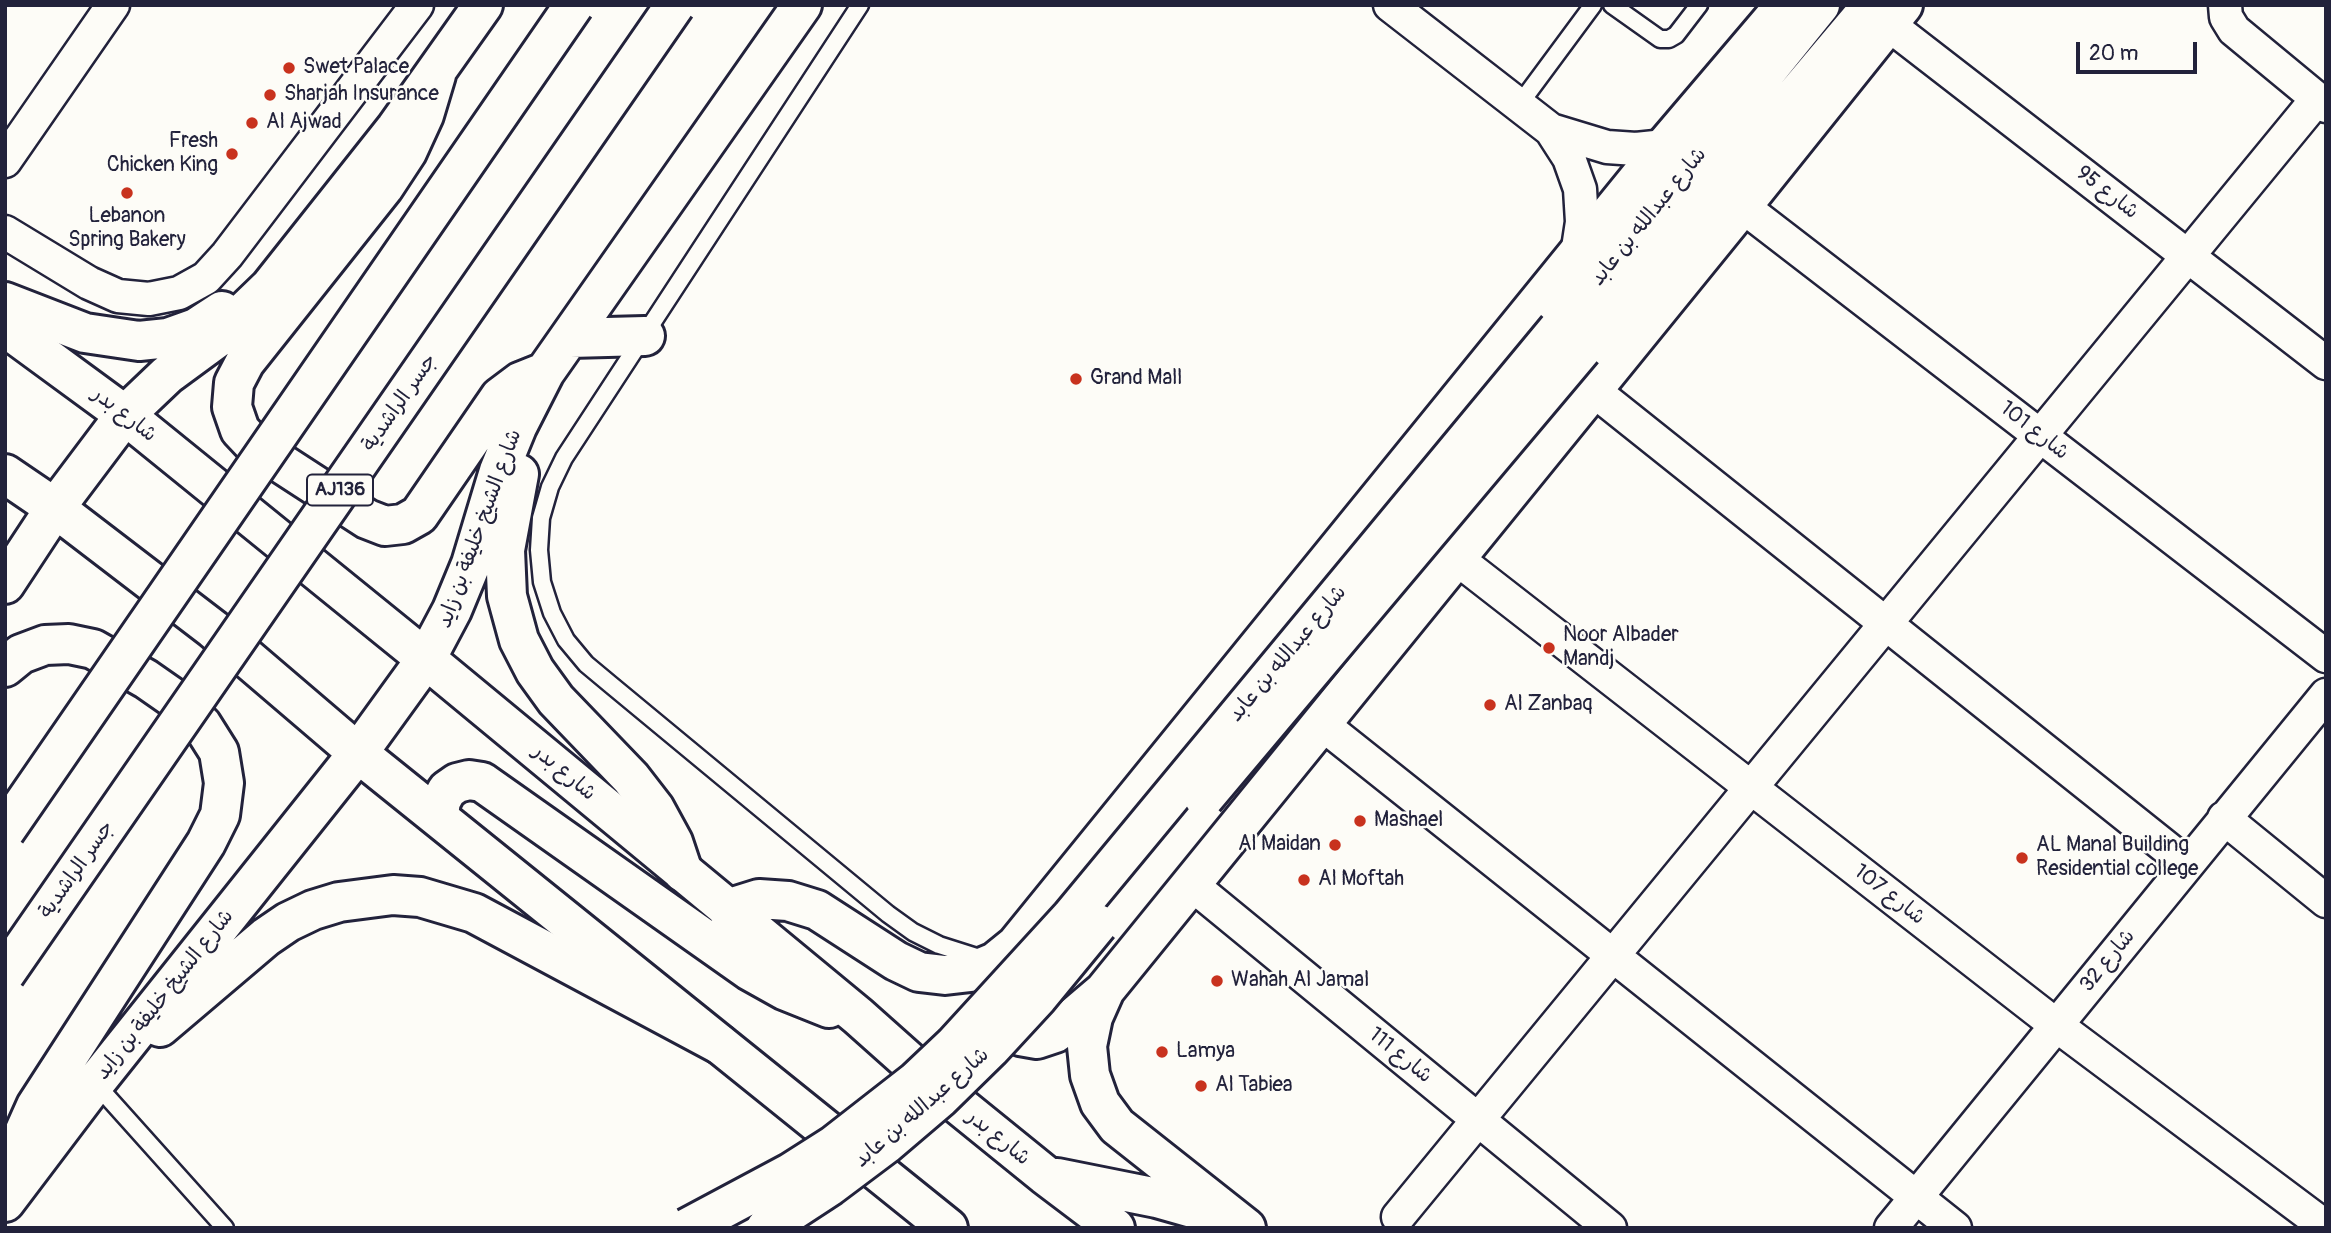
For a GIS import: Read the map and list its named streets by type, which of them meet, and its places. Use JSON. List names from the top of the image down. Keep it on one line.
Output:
{"streets":{"main road":["شارع عبدالله بن عابد","جسر الراشدية","شارع بدر","AJ136","شارع الشيخ خليفة بن زايد"],"street":["شارع 95","شارع 101","شارع 107","شارع 32","شارع 111"]},"crossings":[["شارع 95","شارع عبدالله بن عابد"],["شارع بدر","شارع الشيخ خليفة بن زايد"],["شارع 107","شارع 32"]],"places":["Swet Palace","Sharjah Insurance","Al Ajwad","Fresh Chicken King","Lebanon Spring Bakery","Grand Mall","Noor Albader Mandj","Al Zanbaq","Mashael","Al Maidan","AL Manal Building Residential college","Al Moftah","Wahah Al Jamal","Lamya","Al Tabiea"],"scale_bar":"20 m"}
